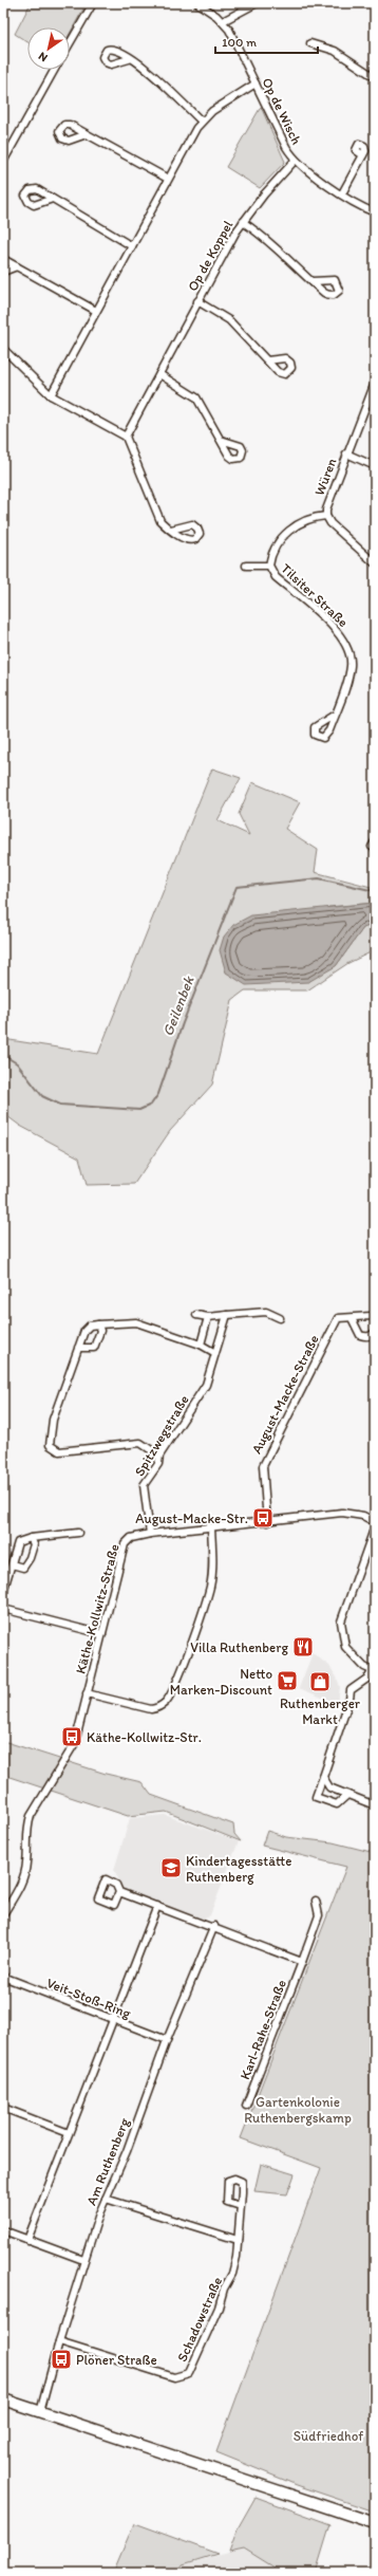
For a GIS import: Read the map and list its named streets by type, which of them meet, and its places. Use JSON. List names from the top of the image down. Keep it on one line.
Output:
{"streets":{"street":["Op de Wisch","Op de Koppel","Würen","Tilsiter Straße","August-Macke-Straße","Spitzwegstraße","Käthe-Kollwitz-Straße","Veit-Stoß-Ring","Karl-Rahe-Straße","Am Ruthenberg","Schadowstraße"]},"crossings":[["Op de Wisch","Op de Koppel"],["Würen","Tilsiter Straße"],["August-Macke-Straße","Käthe-Kollwitz-Straße"],["Spitzwegstraße","Käthe-Kollwitz-Straße"],["Veit-Stoß-Ring","Am Ruthenberg"],["Am Ruthenberg","Schadowstraße"]],"water":["Geilenbek"],"parks":["Gartenkolonie Ruthenbergskamp","Südfriedhof"],"places":{"bus stop":["August-Macke-Str.","Käthe-Kollwitz-Str.","Plöner Straße"],"restaurant":["Villa Ruthenberg"],"supermarket":["Netto Marken-Discount"],"shop":["Ruthenberger Markt"],"school or university":["Kindertagesstätte Ruthenberg"]},"scale_bar":"100 m","north":"bottom left"}
